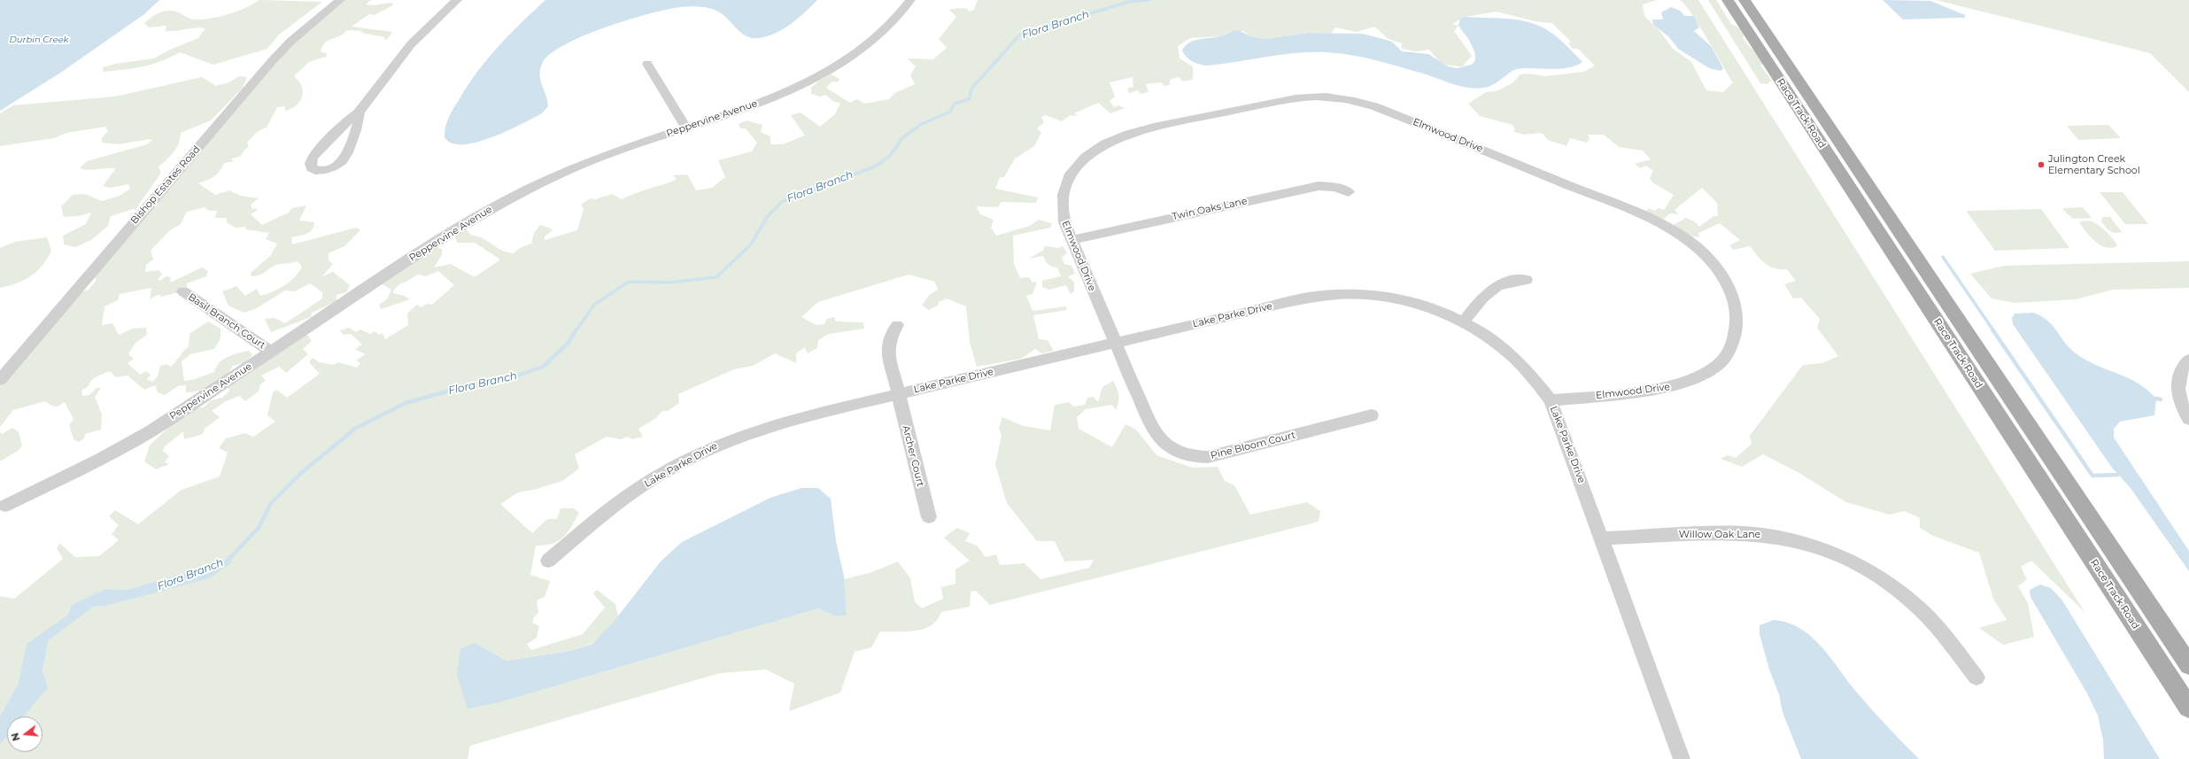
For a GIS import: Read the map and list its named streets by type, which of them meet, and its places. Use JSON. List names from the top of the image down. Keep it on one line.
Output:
{"streets":{"main road":["Race Track Road"],"street":["Peppervine Avenue","Elmwood Drive","Bishop Estates Road","Twin Oaks Lane","Lake Parke Drive","Basil Branch Court","Pine Bloom Court","Archer Court","Willow Oak Lane"]},"crossings":[["Peppervine Avenue","Basil Branch Court"],["Elmwood Drive","Twin Oaks Lane"],["Elmwood Drive","Lake Parke Drive"],["Elmwood Drive","Pine Bloom Court"],["Lake Parke Drive","Pine Bloom Court"],["Lake Parke Drive","Archer Court"],["Lake Parke Drive","Willow Oak Lane"]],"water":["Flora Branch","Durbin Creek"],"places":["Julington Creek Elementary School"],"north":"left"}
